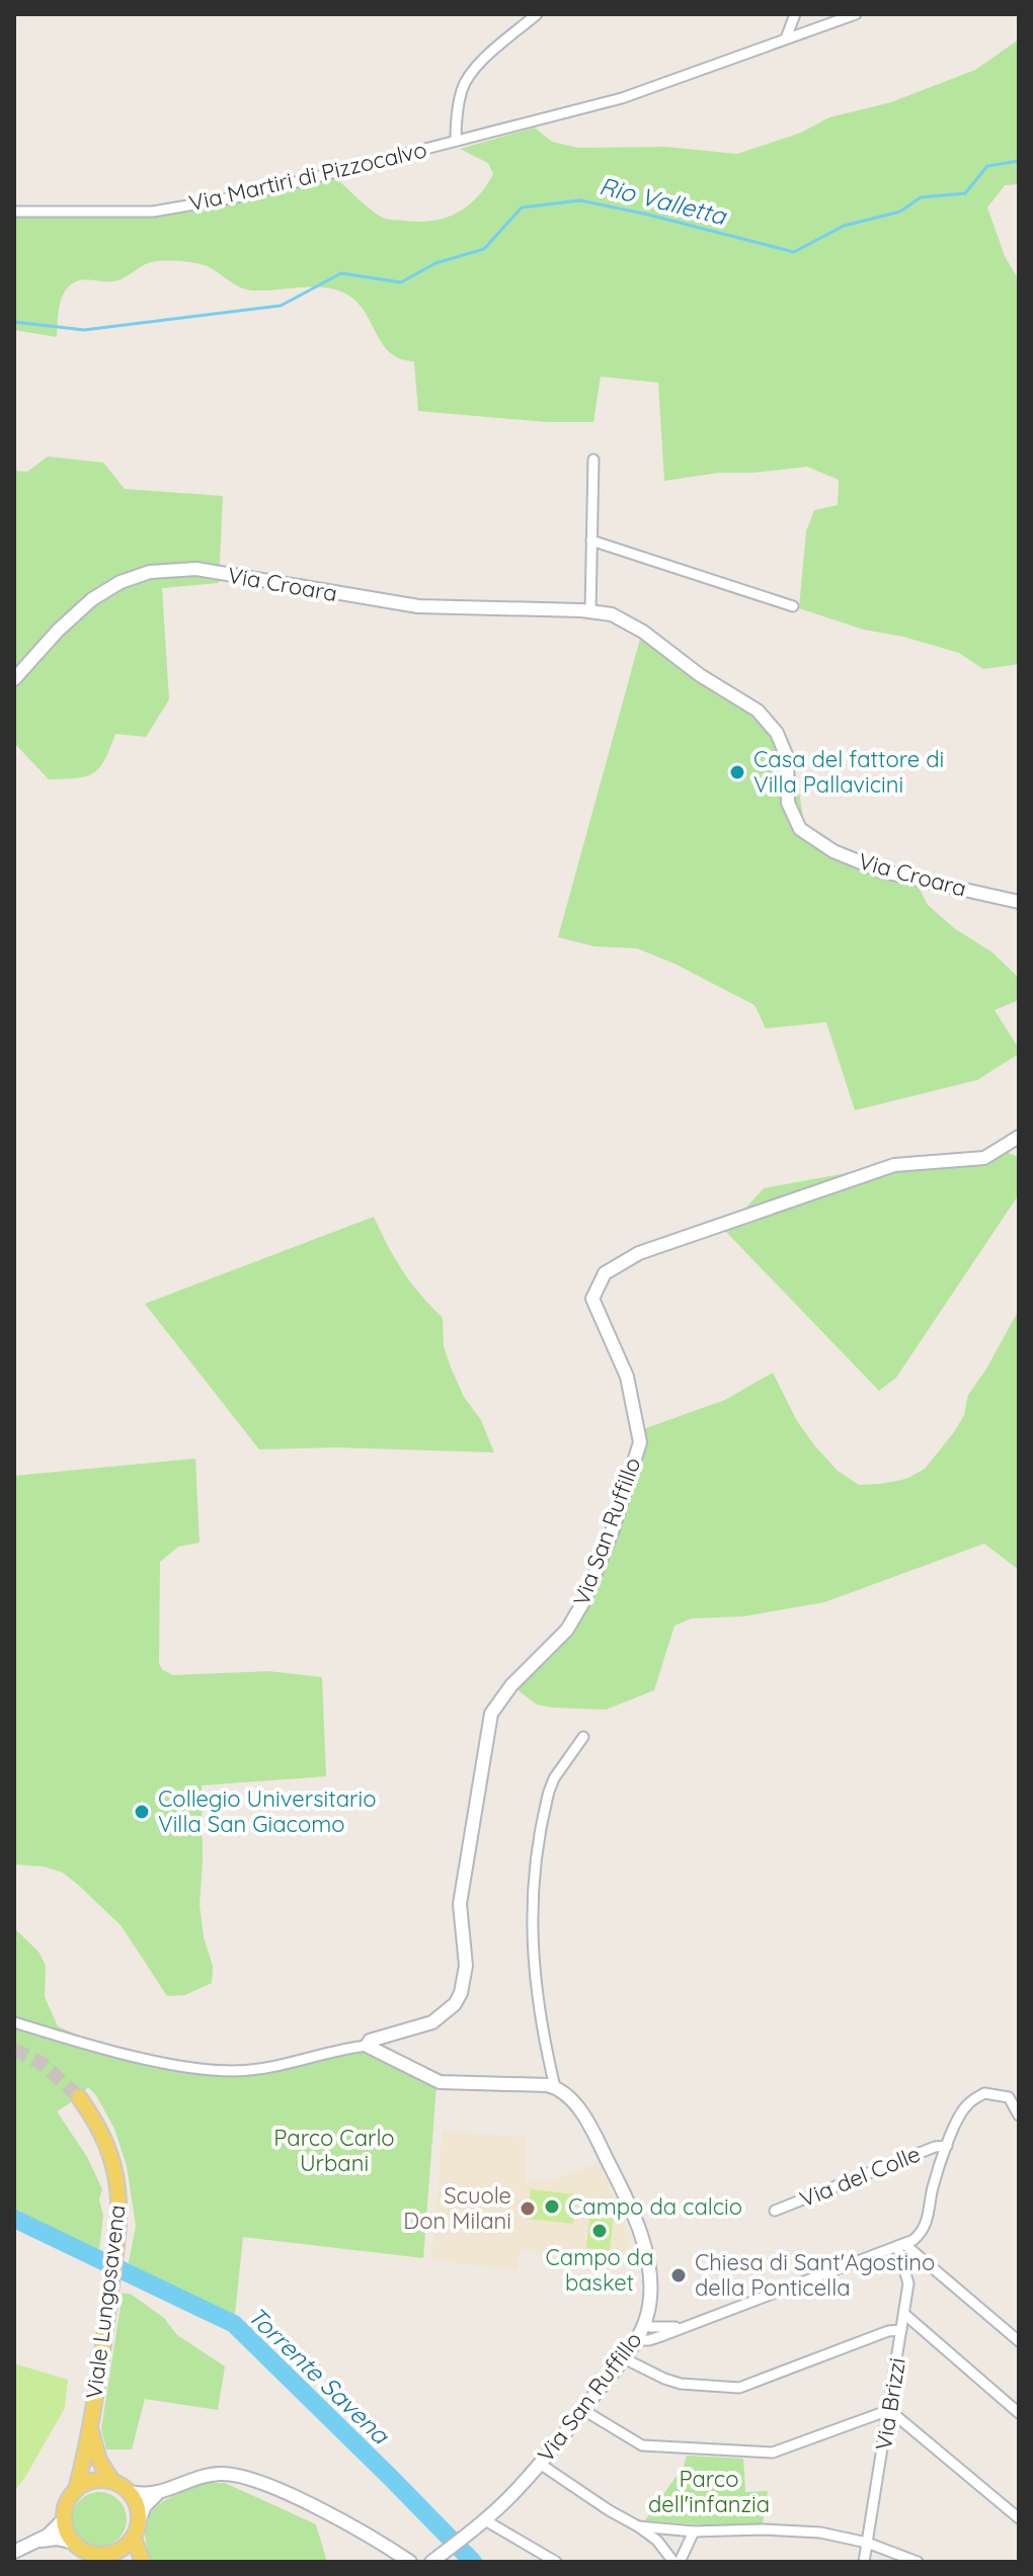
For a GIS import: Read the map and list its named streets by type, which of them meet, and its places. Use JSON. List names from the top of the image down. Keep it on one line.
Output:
{"streets":{"main road":["Viale Lungosavena"],"street":["Via Martiri di Pizzocalvo","Via Croara","Via San Ruffillo","Via del Colle","Via Brizzi"]},"crossings":[["Via San Ruffillo","Via del Colle"],["Via del Colle","Via Brizzi"]],"water":["Rio Valletta","Torrente Savena"],"parks":["Parco Carlo Urbani","Parco dell'infanzia"],"places":["Casa del fattore di Villa Pallavicini","Collegio Universitario Villa San Giacomo","Campo da calcio","Scuole Don Milani","Campo da basket","Chiesa di Sant'Agostino della Ponticella"]}
